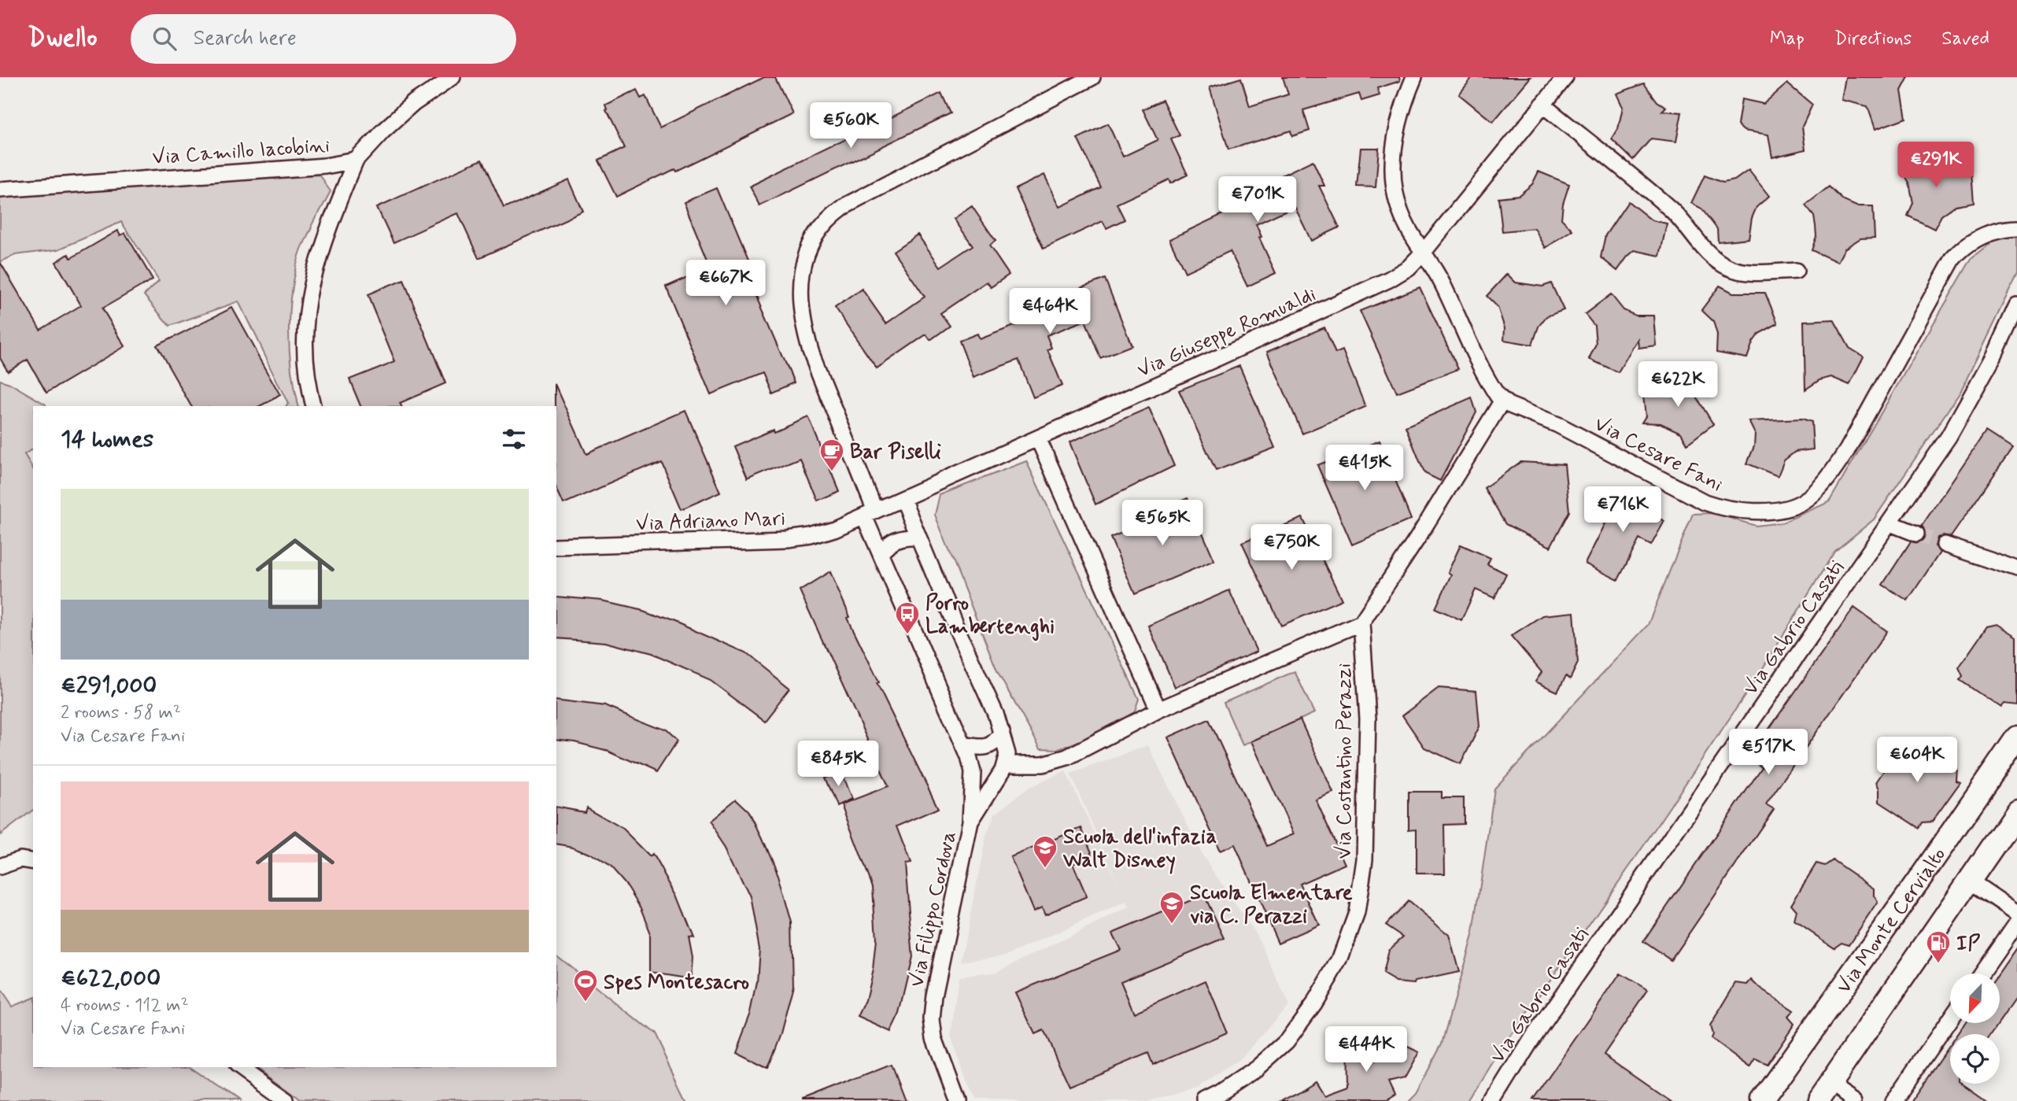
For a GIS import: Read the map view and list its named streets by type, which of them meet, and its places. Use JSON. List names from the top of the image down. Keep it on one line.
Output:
{"streets":{"street":["Via Camillo Iacobini","Via Giuseppe Romualdi","Via Cesare Fani","Via Adriano Mari","Via Gabrio Casati","Via Costantino Perazzi","Via Filippo Cordova","Via Monte Cervialto"]},"crossings":[["Via Giuseppe Romualdi","Via Adriano Mari"]],"places":{"cafe":["Bar Piselli"],"bus stop":["Porro Lambertenghi"],"school or university":["Scuola dell'infazia Walt Disney","Scuola Elmentare via C. Perazzi"],"fuel station":["IP"],"sports":["Spes Montesacro"]},"north":"bottom left","page":{"header":"Dwello","search":"Search here","nav":["Map","Directions","Saved"],"price":["€560K","€291K","€701K","€667K","€464K","€622K","€415K","€716K","€565K","€750K","€517K","€604K","€845K","€444K"],"heading":"14 homes","list":[{"name":"€291,000","note":"2 rooms · 58 m² · Via Cesare Fani"},{"name":"€622,000","note":"4 rooms · 112 m² · Via Cesare Fani"}]}}
